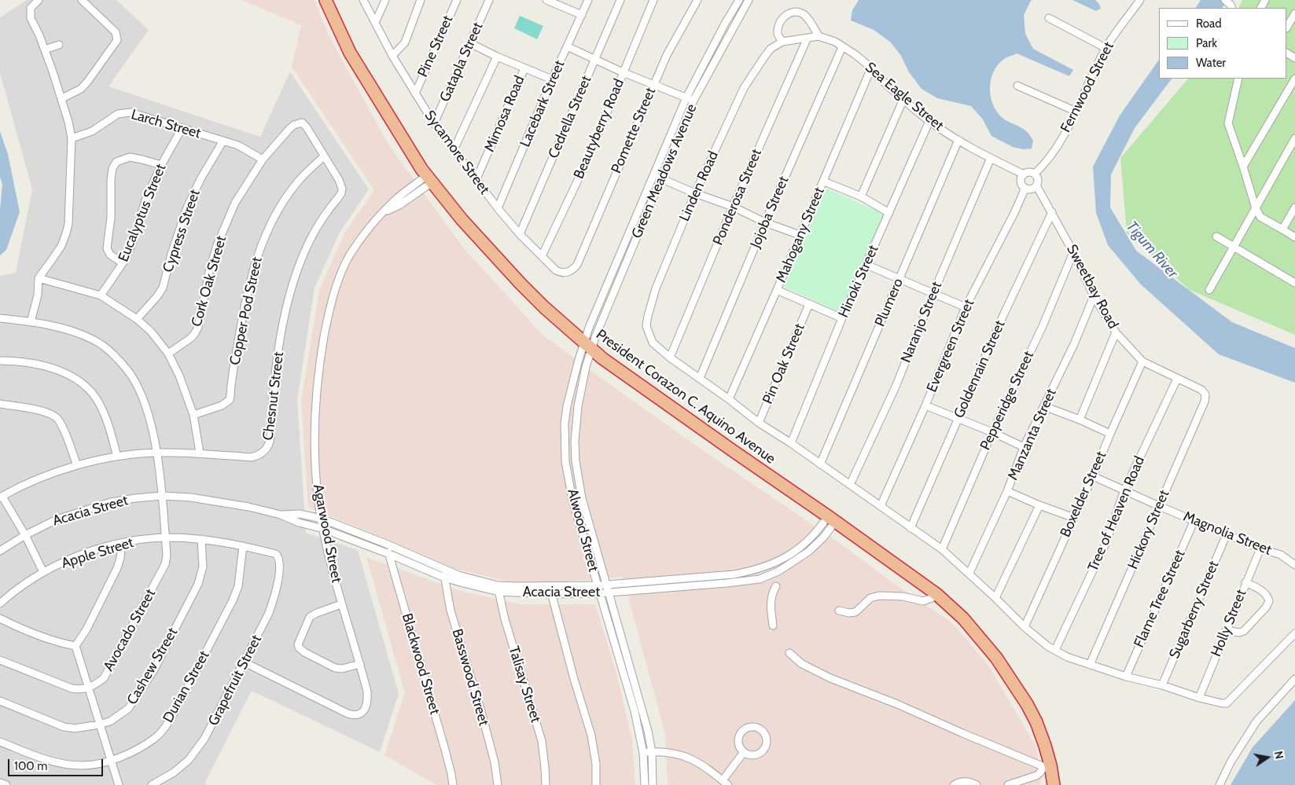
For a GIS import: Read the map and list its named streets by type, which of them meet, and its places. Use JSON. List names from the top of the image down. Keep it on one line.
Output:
{"streets":{"highway":["President Corazon C. Aquino Avenue"],"street":["Pine Street","Gatapla Street","Fernwood Street","Sea Eagle Street","Lacebark Street","Mimosa Road","Cedrella Street","Larch Street","Beautyberry Road","Pomette Street","Sycamore Street","Green Meadows Avenue","Linden Road","Ponderosa Street","Jojoba Street","Eucalyptus Street","Cypress Street","Mahogany Street","Cork Oak Street","Hinoki Street","Sweetbay Road","Plumero","Copper Pod Street","Naranjo Street","Evergreen Street","Pin Oak Street","Goldenrain Street","Chesnut Street","Pepperidge Street","Manzanta Street","Boxelder Street","Acacia Street","Tree of Heaven Road","Hickory Street","Alwood Street","Agarwood Street","Magnolia Street","Apple Street","Flame Tree Street","Sugarberry Street","Holly Street","Avocado Street","Blackwood Street","Cashew Street","Basswood Street","Grapefruit Street","Talisay Street","Durian Street"]},"crossings":[["Pine Street","Sycamore Street"],["Gatapla Street","Sycamore Street"],["Fernwood Street","Sea Eagle Street"],["Fernwood Street","Sweetbay Road"],["Fernwood Street","Evergreen Street"],["Sea Eagle Street","Linden Road"],["Sea Eagle Street","Ponderosa Street"],["Sea Eagle Street","Jojoba Street"],["Sea Eagle Street","Mahogany Street"],["Sea Eagle Street","Hinoki Street"],["Sea Eagle Street","Sweetbay Road"],["Sea Eagle Street","Plumero"],["Sea Eagle Street","Naranjo Street"],["Sea Eagle Street","Evergreen Street"],["Lacebark Street","Sycamore Street"],["Mimosa Road","Sycamore Street"],["Cedrella Street","Sycamore Street"],["Larch Street","Eucalyptus Street"],["Larch Street","Cypress Street"],["Larch Street","Cork Oak Street"],["Beautyberry Road","Sycamore Street"],["Pomette Street","Sycamore Street"],["Green Meadows Avenue","President Corazon C. Aquino Avenue"],["Green Meadows Avenue","Alwood Street"],["Linden Road","Ponderosa Street"],["Cork Oak Street","Copper Pod Street"],["Cork Oak Street","Chesnut Street"],["Sweetbay Road","Evergreen Street"],["Sweetbay Road","Goldenrain Street"],["Sweetbay Road","Pepperidge Street"],["Sweetbay Road","Manzanta Street"],["Sweetbay Road","Boxelder Street"],["Sweetbay Road","Tree of Heaven Road"],["Sweetbay Road","Hickory Street"],["Copper Pod Street","Chesnut Street"],["Chesnut Street","Avocado Street"],["President Corazon C. Aquino Avenue","Acacia Street"],["President Corazon C. Aquino Avenue","Alwood Street"],["President Corazon C. Aquino Avenue","Agarwood Street"],["Boxelder Street","Magnolia Street"],["Acacia Street","Alwood Street"],["Acacia Street","Agarwood Street"],["Acacia Street","Avocado Street"],["Acacia Street","Blackwood Street"],["Acacia Street","Basswood Street"],["Acacia Street","Talisay Street"],["Tree of Heaven Road","Magnolia Street"],["Hickory Street","Magnolia Street"],["Agarwood Street","Grapefruit Street"],["Magnolia Street","Flame Tree Street"],["Magnolia Street","Sugarberry Street"],["Magnolia Street","Holly Street"],["Apple Street","Avocado Street"],["Apple Street","Cashew Street"],["Apple Street","Grapefruit Street"],["Apple Street","Durian Street"]],"water":["Tigum River"],"legend":["Road","Park","Water"],"scale_bar":"100 m","north":"right"}
